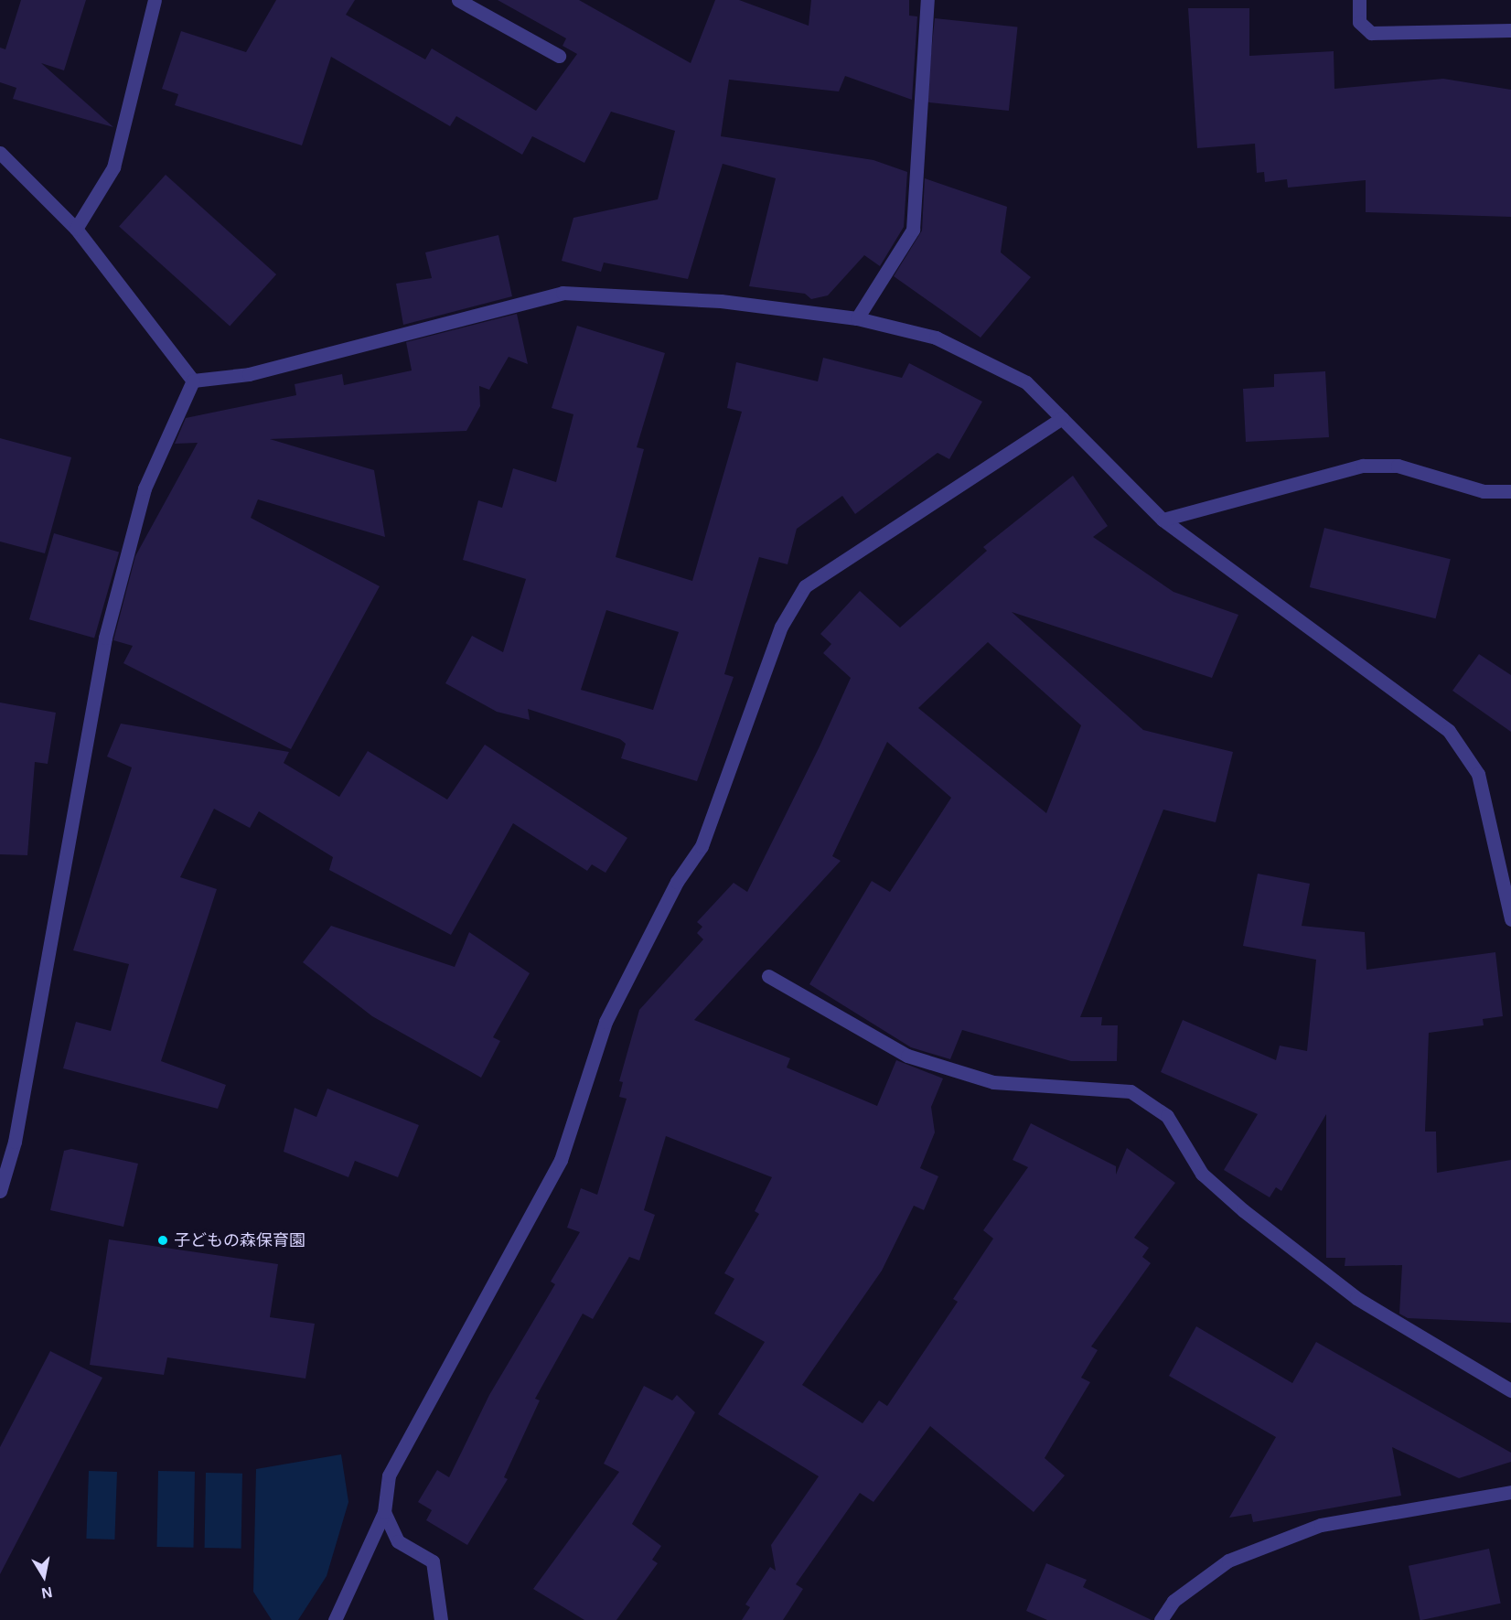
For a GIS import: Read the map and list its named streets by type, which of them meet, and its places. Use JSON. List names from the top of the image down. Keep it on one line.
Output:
{"places":["子どもの森保育園"],"north":"bottom"}
